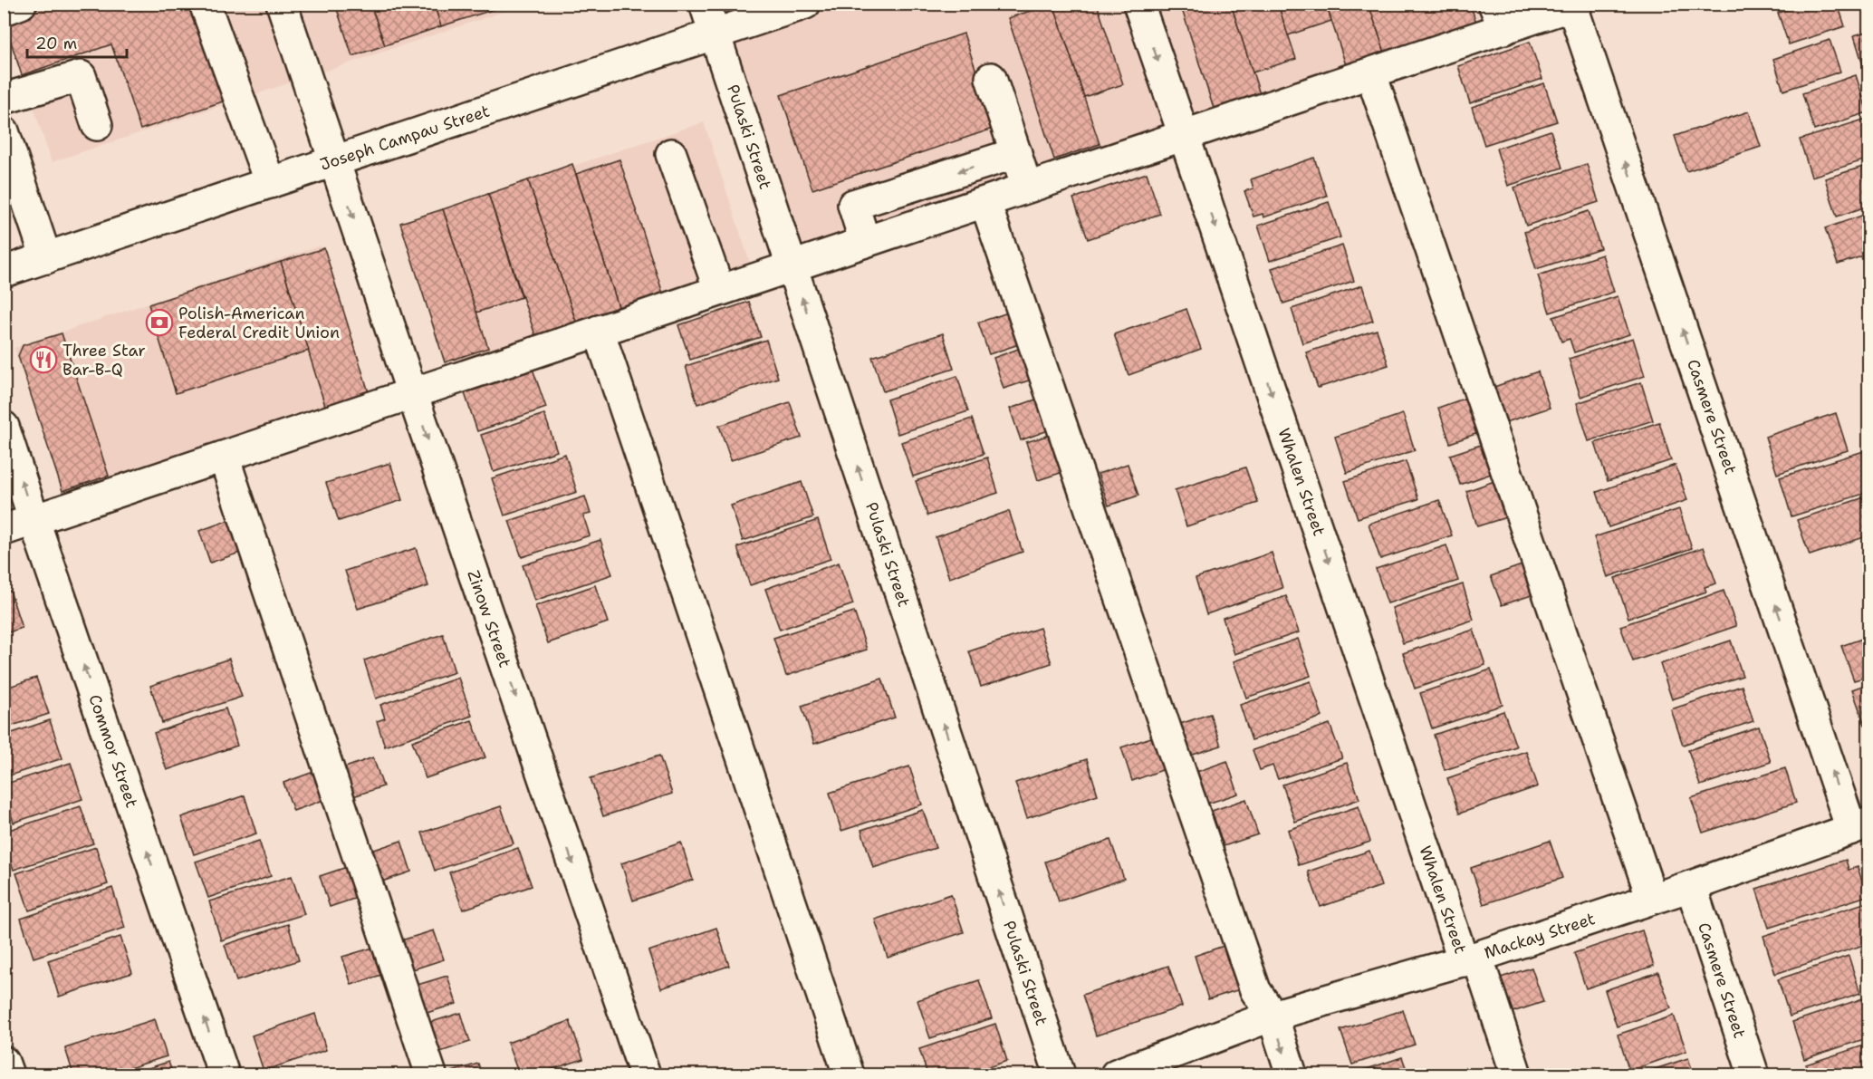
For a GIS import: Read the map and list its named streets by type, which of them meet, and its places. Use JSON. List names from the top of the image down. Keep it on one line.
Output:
{"streets":{"street":["Pulaski Street","Joseph Campau Street","Casmere Street","Whalen Street","Zinow Street","Commor Street","Mackay Street"]},"crossings":[["Pulaski Street","Joseph Campau Street"],["Joseph Campau Street","Zinow Street"],["Casmere Street","Mackay Street"],["Whalen Street","Mackay Street"]],"places":{"bank":["Polish-American Federal Credit Union"],"restaurant":["Three Star Bar-B-Q"]},"scale_bar":"20 m"}
